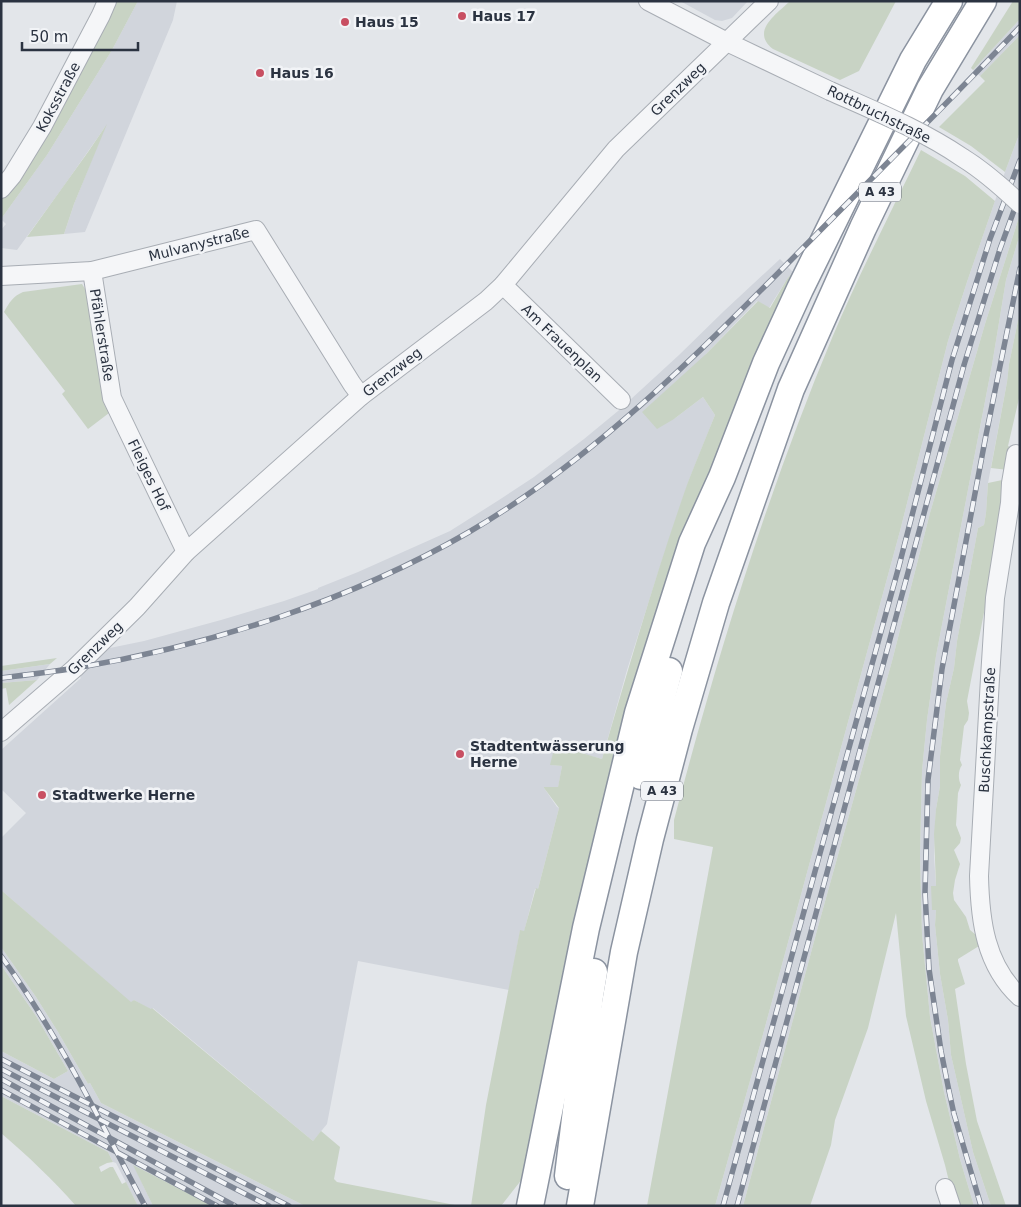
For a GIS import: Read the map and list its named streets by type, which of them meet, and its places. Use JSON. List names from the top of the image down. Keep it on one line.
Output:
{"streets":{"highway":["A 43"],"street":["Grenzweg","Koksstraße","Rottbruchstraße","Mulvanystraße","Pfählerstraße","Am Frauenplan","Fleiges Hof","Buschkampstraße"]},"crossings":[["Grenzweg","Rottbruchstraße"],["Grenzweg","Mulvanystraße"],["Grenzweg","Am Frauenplan"],["Grenzweg","Fleiges Hof"],["Mulvanystraße","Pfählerstraße"],["Pfählerstraße","Fleiges Hof"]],"places":["Haus 17","Haus 15","Haus 16","Stadtentwässerung Herne","Stadtwerke Herne"],"scale_bar":"50 m"}
